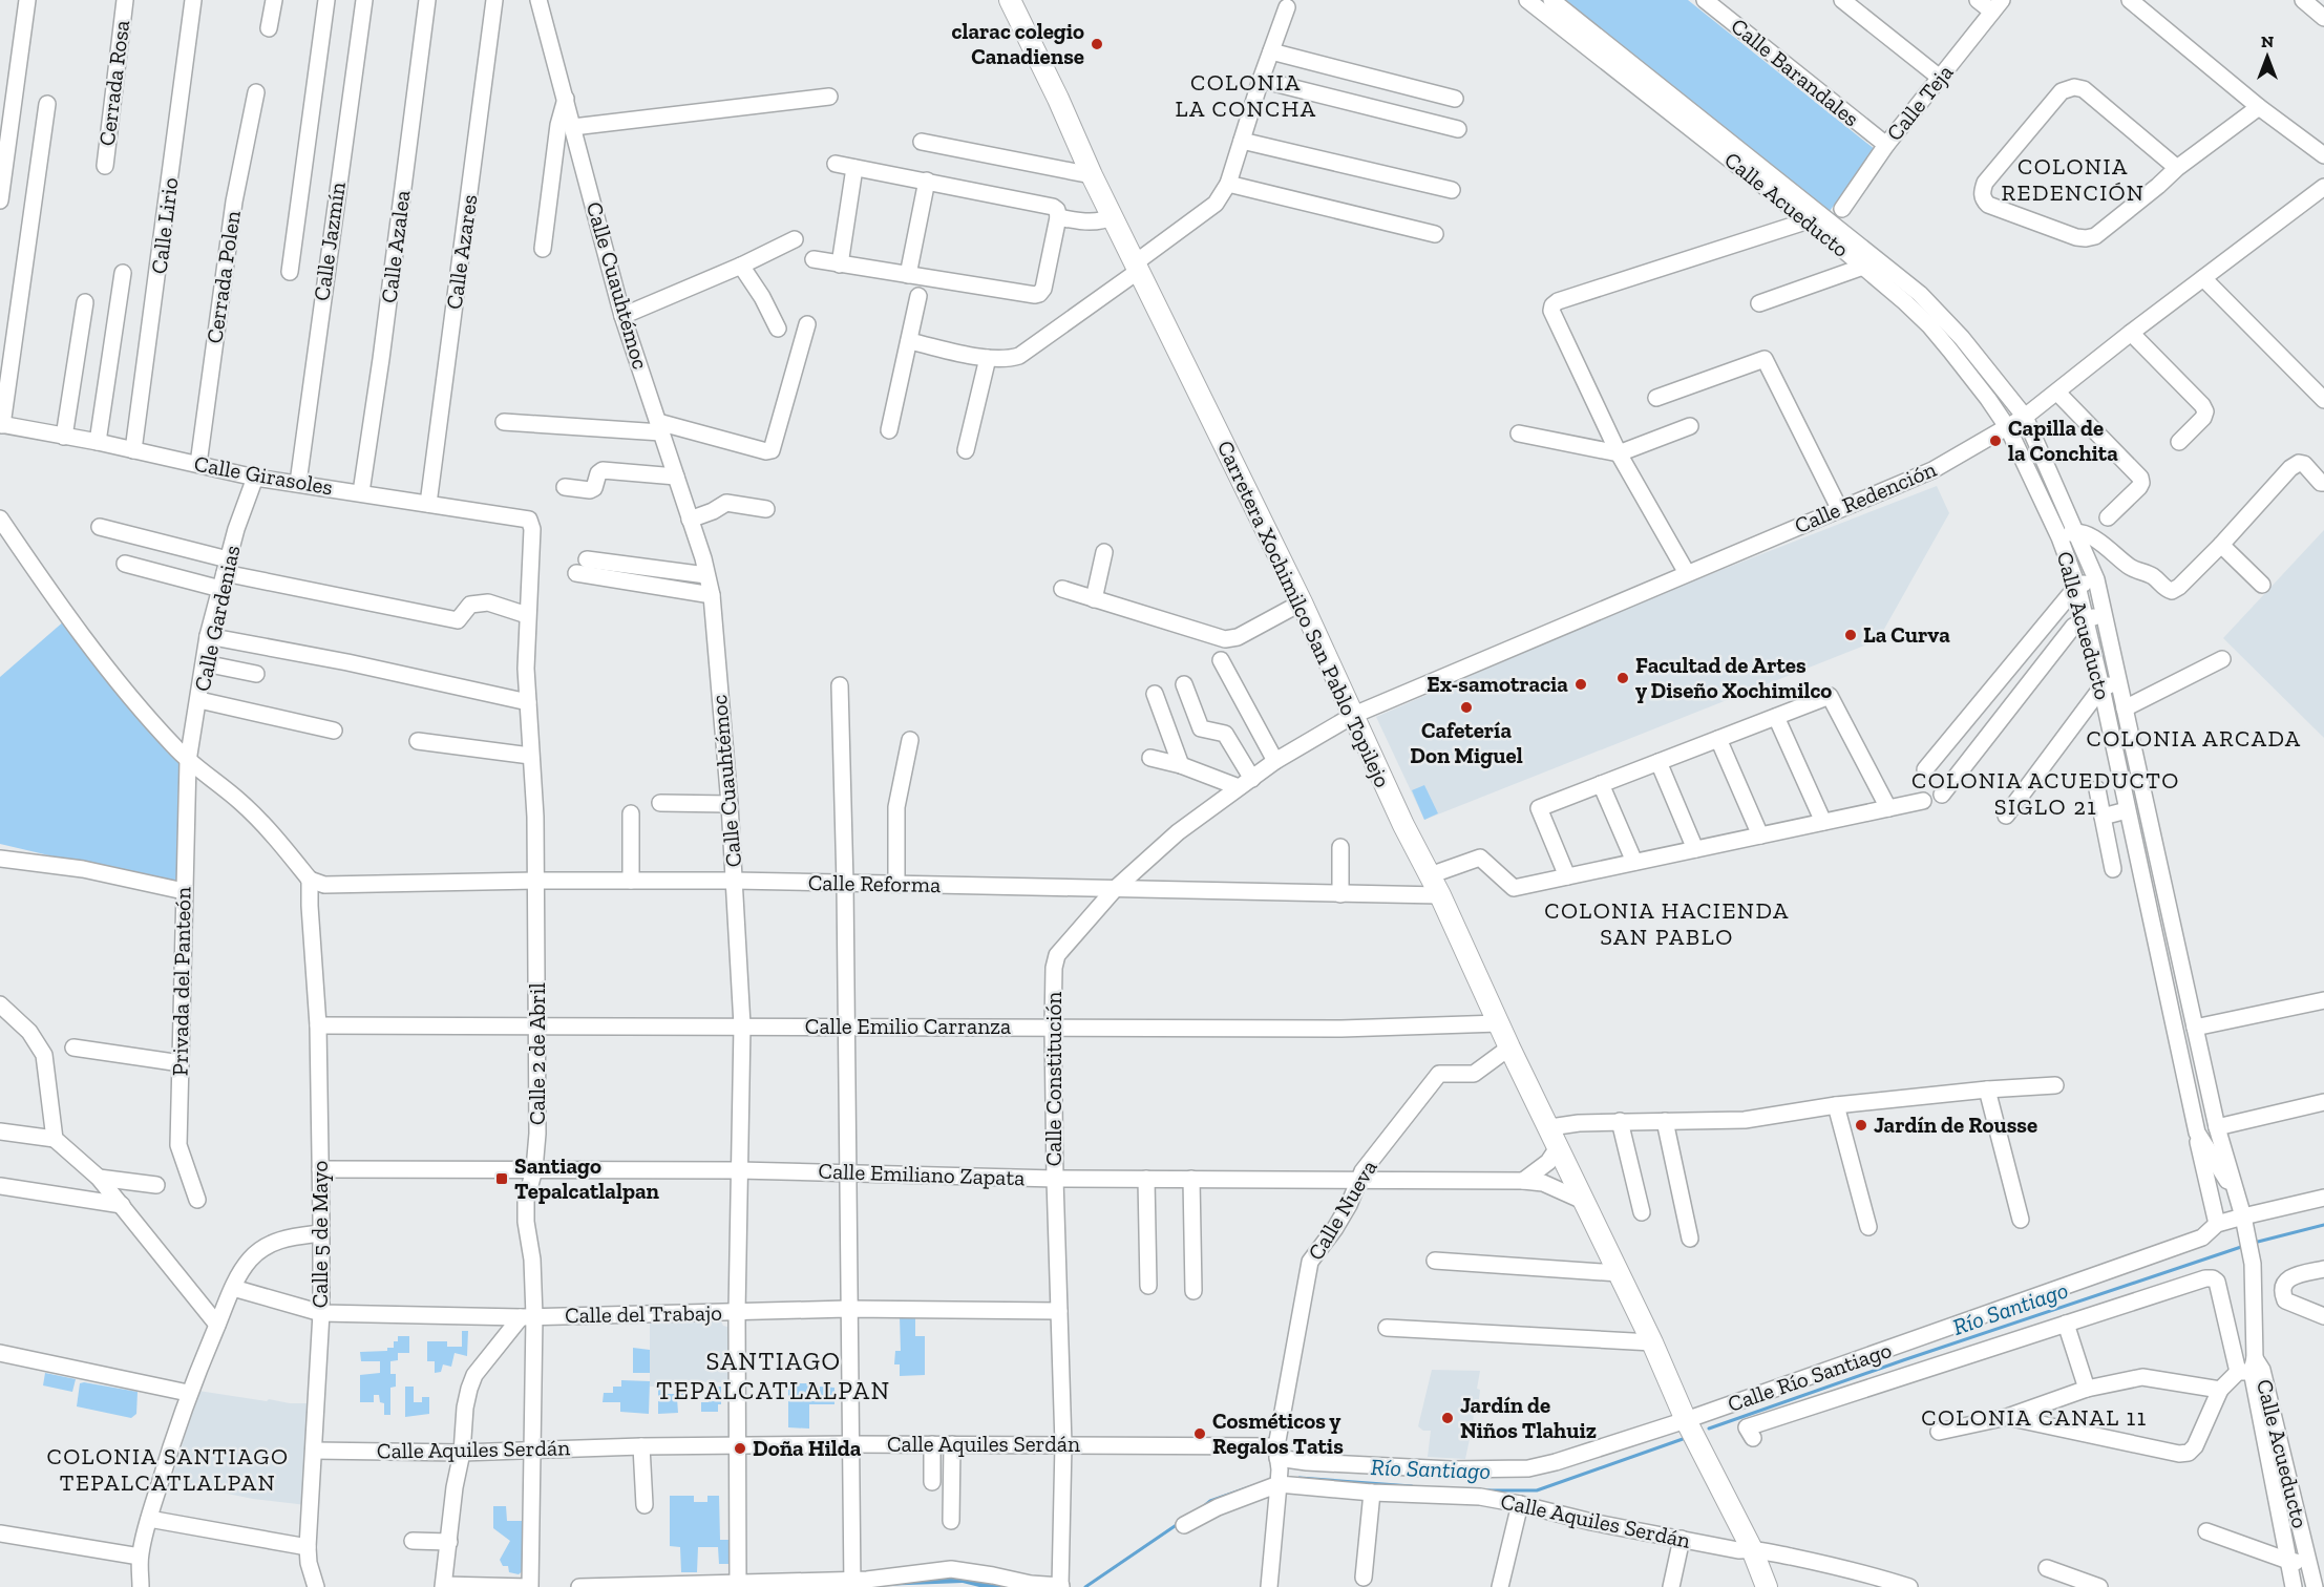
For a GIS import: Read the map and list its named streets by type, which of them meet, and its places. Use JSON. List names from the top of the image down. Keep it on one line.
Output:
{"streets":{"main road":["Carretera Xochimilco San Pablo Topilejo"],"street":["Calle Barandales","Cerrada Rosa","Calle Teja","Calle Acueducto","Calle Lirio","Calle Jazmín","Calle Azalea","Calle Azares","Cerrada Polen","Calle Cuauhtémoc","Calle Girasoles","Calle Redención","Calle Gardenias","Calle Reforma","Privada del Panteón","Calle Emilio Carranza","Calle 2 de Abril","Calle Constitución","Calle Emiliano Zapata","Calle Nueva","Calle 5 de Mayo","Calle del Trabajo","Calle Río Santiago","Calle Aquiles Serdán"]},"crossings":[["Calle Barandales","Calle Teja"],["Calle Acueducto","Calle Redención"],["Calle Acueducto","Calle Río Santiago"],["Calle Lirio","Calle Girasoles"],["Calle Jazmín","Calle Girasoles"],["Calle Azalea","Calle Girasoles"],["Calle Azares","Calle Girasoles"],["Cerrada Polen","Calle Girasoles"],["Calle Cuauhtémoc","Calle Reforma"],["Calle Cuauhtémoc","Calle Emilio Carranza"],["Calle Cuauhtémoc","Calle Emiliano Zapata"],["Calle Cuauhtémoc","Calle del Trabajo"],["Calle Cuauhtémoc","Calle Aquiles Serdán"],["Calle Girasoles","Calle Gardenias"],["Calle Girasoles","Calle 2 de Abril"],["Calle Redención","Carretera Xochimilco San Pablo Topilejo"],["Calle Redención","Calle Constitución"],["Carretera Xochimilco San Pablo Topilejo","Calle Reforma"],["Carretera Xochimilco San Pablo Topilejo","Calle Emilio Carranza"],["Carretera Xochimilco San Pablo Topilejo","Calle Constitución"],["Carretera Xochimilco San Pablo Topilejo","Calle Emiliano Zapata"],["Carretera Xochimilco San Pablo Topilejo","Calle Nueva"],["Carretera Xochimilco San Pablo Topilejo","Calle Río Santiago"],["Carretera Xochimilco San Pablo Topilejo","Calle Aquiles Serdán"],["Calle Gardenias","Privada del Panteón"],["Calle Reforma","Calle 2 de Abril"],["Calle Reforma","Calle Constitución"],["Calle Reforma","Calle 5 de Mayo"],["Calle Emilio Carranza","Calle 2 de Abril"],["Calle Emilio Carranza","Calle Constitución"],["Calle Emilio Carranza","Calle 5 de Mayo"],["Calle 2 de Abril","Calle Emiliano Zapata"],["Calle 2 de Abril","Calle del Trabajo"],["Calle 2 de Abril","Calle Aquiles Serdán"],["Calle Constitución","Calle Emiliano Zapata"],["Calle Constitución","Calle del Trabajo"],["Calle Constitución","Calle Aquiles Serdán"],["Calle Emiliano Zapata","Calle Nueva"],["Calle Emiliano Zapata","Calle 5 de Mayo"],["Calle Nueva","Calle Río Santiago"],["Calle Nueva","Calle Aquiles Serdán"],["Calle 5 de Mayo","Calle del Trabajo"],["Calle 5 de Mayo","Calle Aquiles Serdán"],["Calle Río Santiago","Calle Aquiles Serdán"]],"districts":["COLONIA LA CONCHA","COLONIA REDENCIÓN","COLONIA ARCADA","COLONIA ACUEDUCTO SIGLO 21","COLONIA HACIENDA SAN PABLO","SANTIAGO TEPALCATLALPAN","COLONIA CANAL 11","COLONIA SANTIAGO TEPALCATLALPAN"],"water":["Río Santiago"],"places":{"other":["clarac colegio Canadiense","Capilla de la Conchita","La Curva","Facultad de Artes y Diseño Xochimilco","Ex-samotracia","Cafetería Don Miguel","Jardín de Rousse","Jardín de Niños Tlahuiz","Cosméticos y Regalos Tatis","Doña Hilda"],"transit":["Santiago Tepalcatlalpan"]},"north":"top"}
